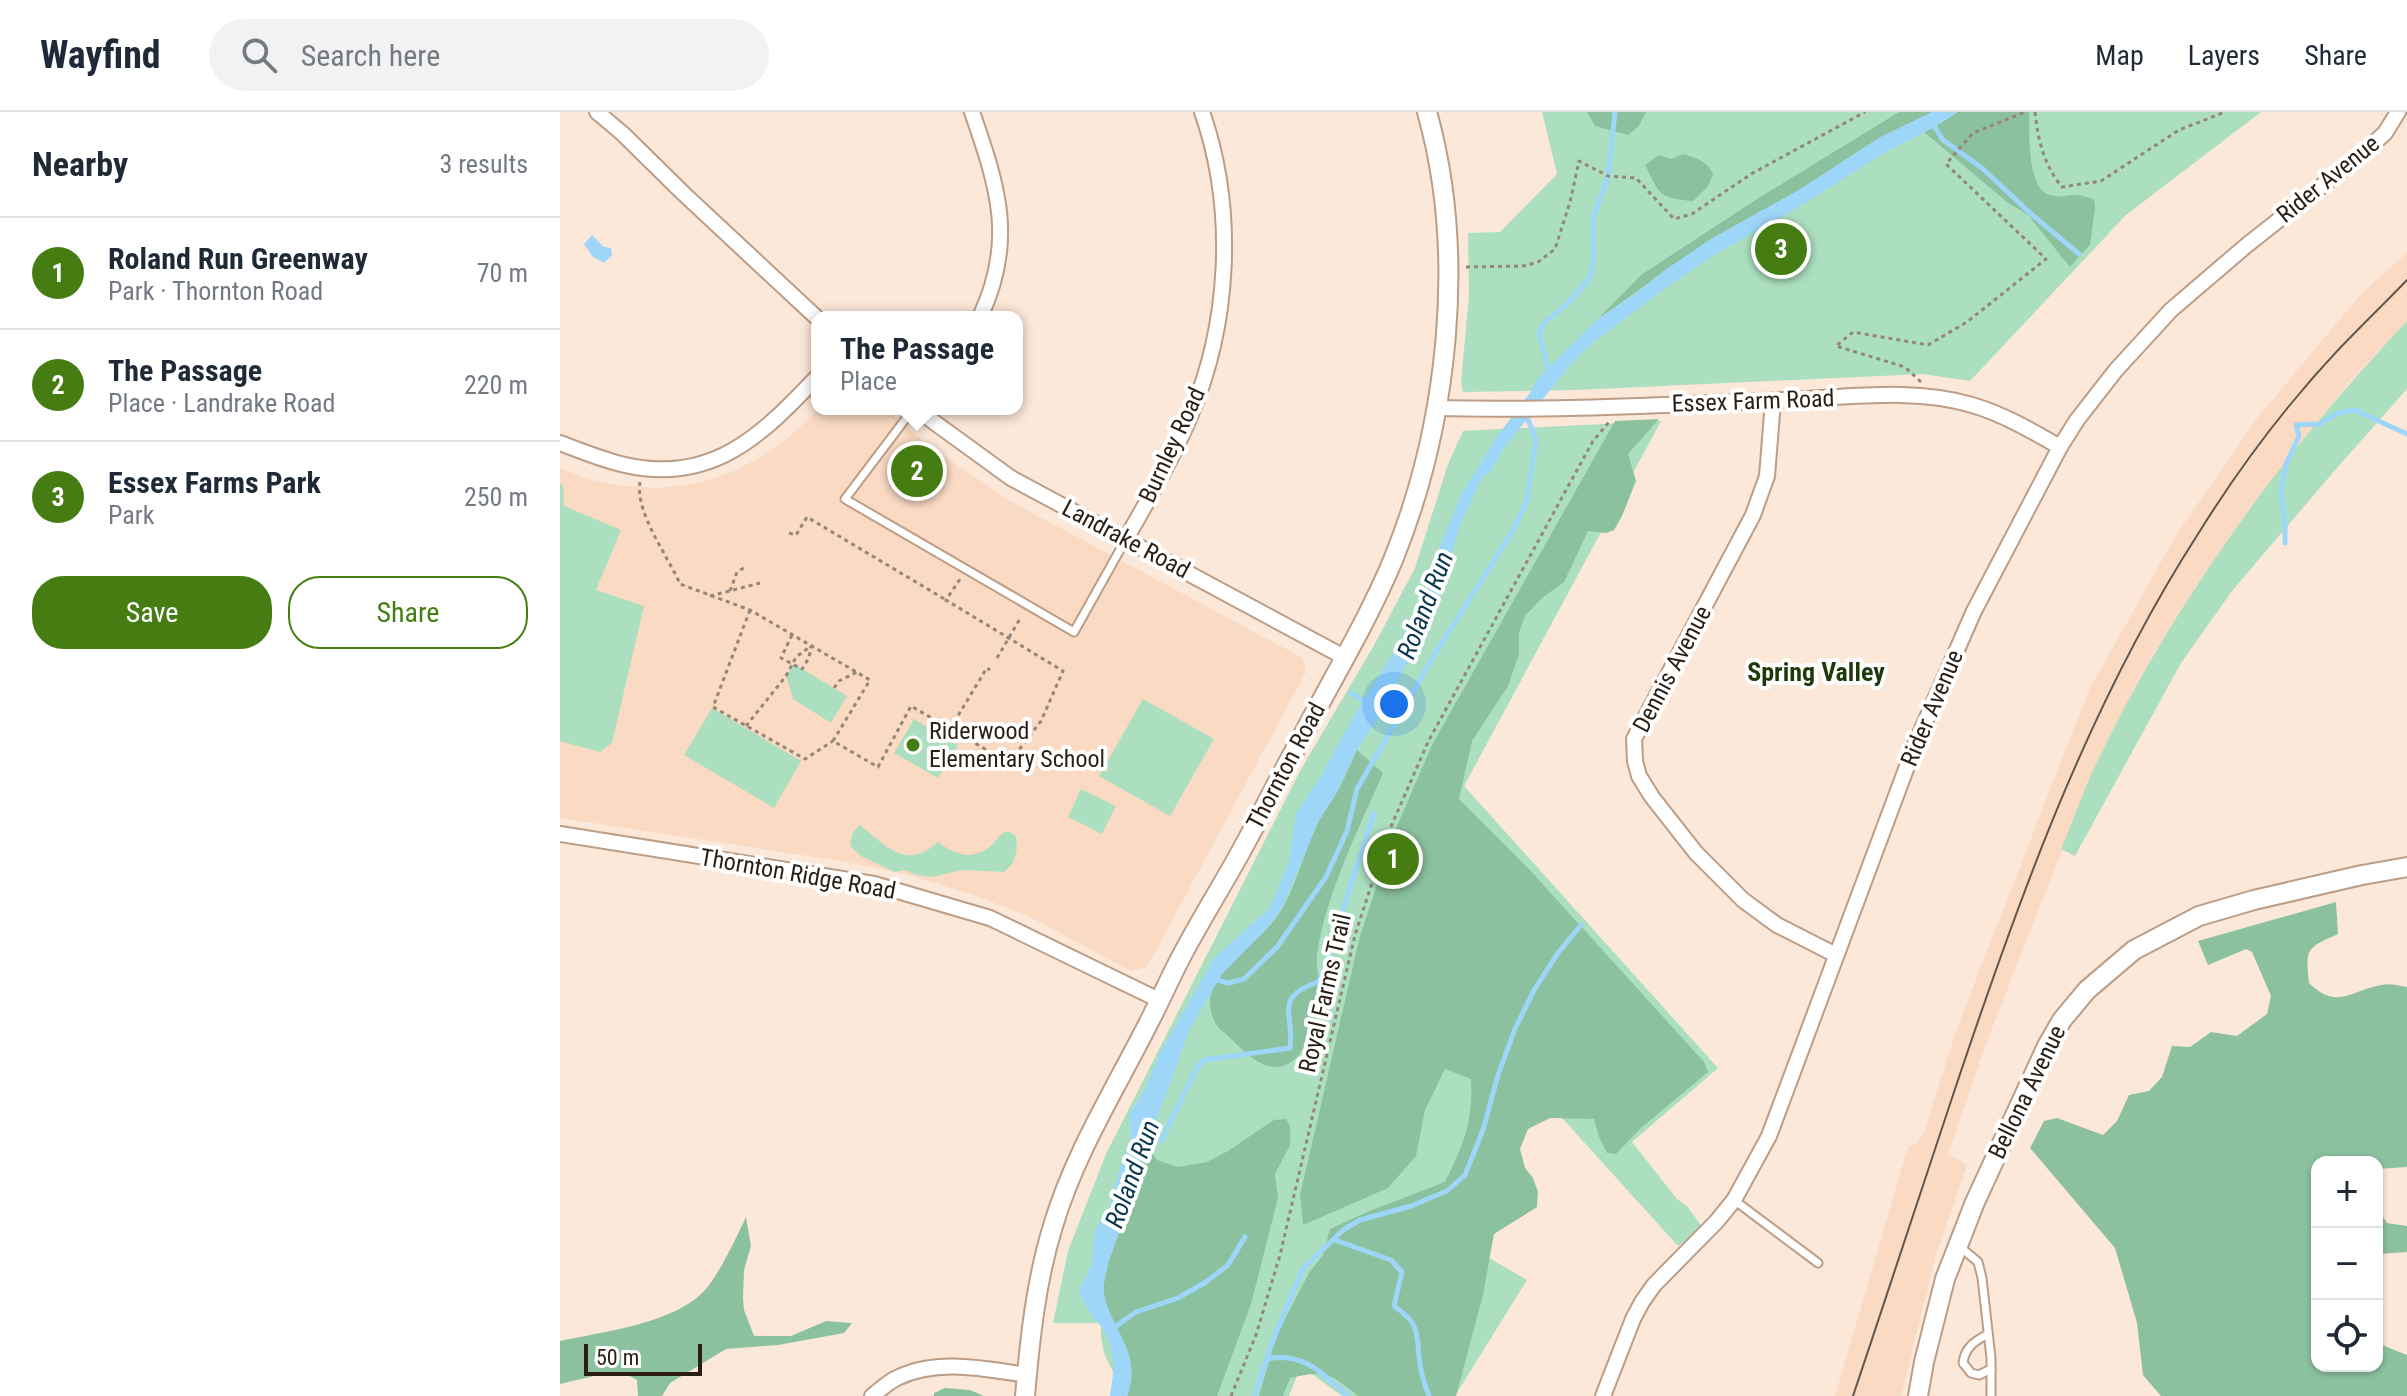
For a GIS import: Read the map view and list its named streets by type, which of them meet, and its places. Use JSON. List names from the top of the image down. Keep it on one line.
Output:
{"streets":{"street":["Rider Avenue","Essex Farm Road","Burnley Road","Landrake Road","Dennis Avenue","Thornton Road","Thornton Ridge Road","Bellona Avenue"],"path":["Royal Farms Trail"]},"crossings":[["Rider Avenue","Essex Farm Road"],["Rider Avenue","Dennis Avenue"],["Essex Farm Road","Dennis Avenue"],["Essex Farm Road","Thornton Road"],["Essex Farm Road","Royal Farms Trail"],["Burnley Road","Landrake Road"],["Landrake Road","Thornton Road"],["Thornton Road","Thornton Ridge Road"]],"districts":["Spring Valley"],"water":["Roland Run"],"places":["Riderwood Elementary School"],"scale_bar":"50 m","page":{"header":"Wayfind","search":"Search here","nav":["Map","Layers","Share"],"heading":["Nearby","3 results"],"list":[{"mark":"1","name":"Roland Run Greenway","note":"Park · Thornton Road","value":"70 m"},{"mark":"2","name":"The Passage","note":"Place · Landrake Road","value":"220 m"},{"mark":"3","name":"Essex Farms Park","note":"Park","value":"250 m"}],"pins":["3","2","1"],"popup":["The Passage","Place"],"buttons":["Save","Share"],"map_buttons":["+","−"],"scale":"50 m"}}
